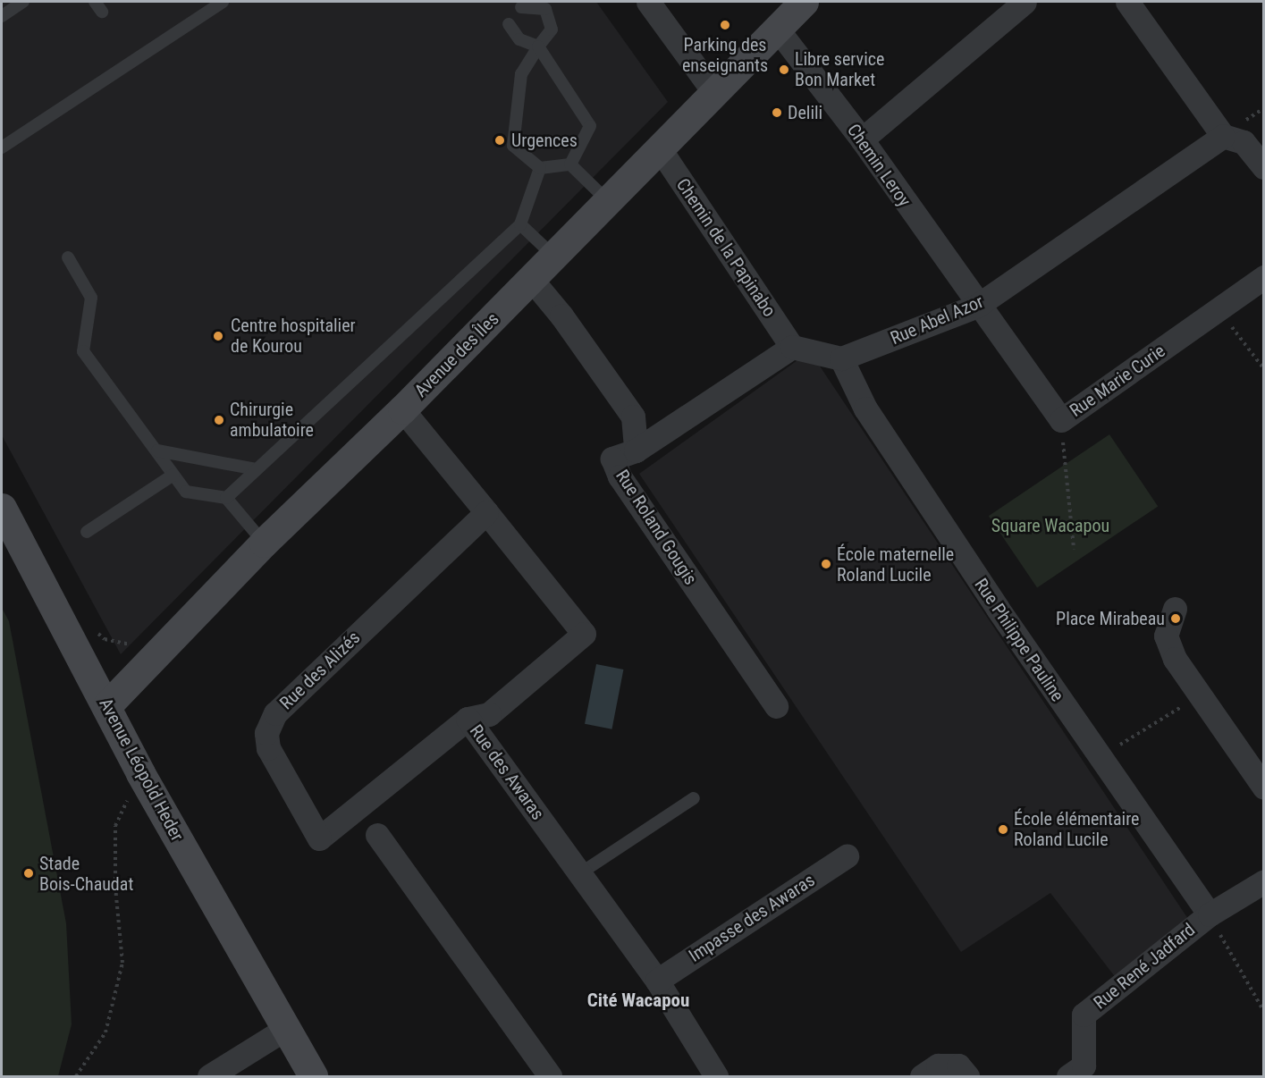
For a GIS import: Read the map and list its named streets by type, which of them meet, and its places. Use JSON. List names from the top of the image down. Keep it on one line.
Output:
{"streets":{"main road":["Avenue des Îles","Avenue Léopold Heder"],"street":["Chemin Leroy","Chemin de la Papinabo","Rue Abel Azor","Rue Marie Curie","Rue Roland Gougis","Rue Philippe Pauline","Rue des Alizés","Rue des Awaras","Impasse des Awaras","Rue René Jadfard"]},"crossings":[["Chemin Leroy","Rue Abel Azor"],["Chemin Leroy","Avenue des Îles"],["Chemin Leroy","Rue Marie Curie"],["Chemin de la Papinabo","Avenue des Îles"],["Rue Abel Azor","Rue Marie Curie"],["Rue Abel Azor","Rue Philippe Pauline"],["Avenue des Îles","Rue Roland Gougis"],["Avenue des Îles","Avenue Léopold Heder"],["Rue Philippe Pauline","Rue René Jadfard"],["Rue des Alizés","Rue des Awaras"],["Rue des Awaras","Impasse des Awaras"]],"districts":["Cité Wacapou"],"parks":["Square Wacapou"],"places":["Parking des enseignants","Libre service Bon Market","Delili","Urgences","Centre hospitalier de Kourou","Chirurgie ambulatoire","École maternelle Roland Lucile","Place Mirabeau","École élémentaire Roland Lucile","Stade Bois-Chaudat"]}
